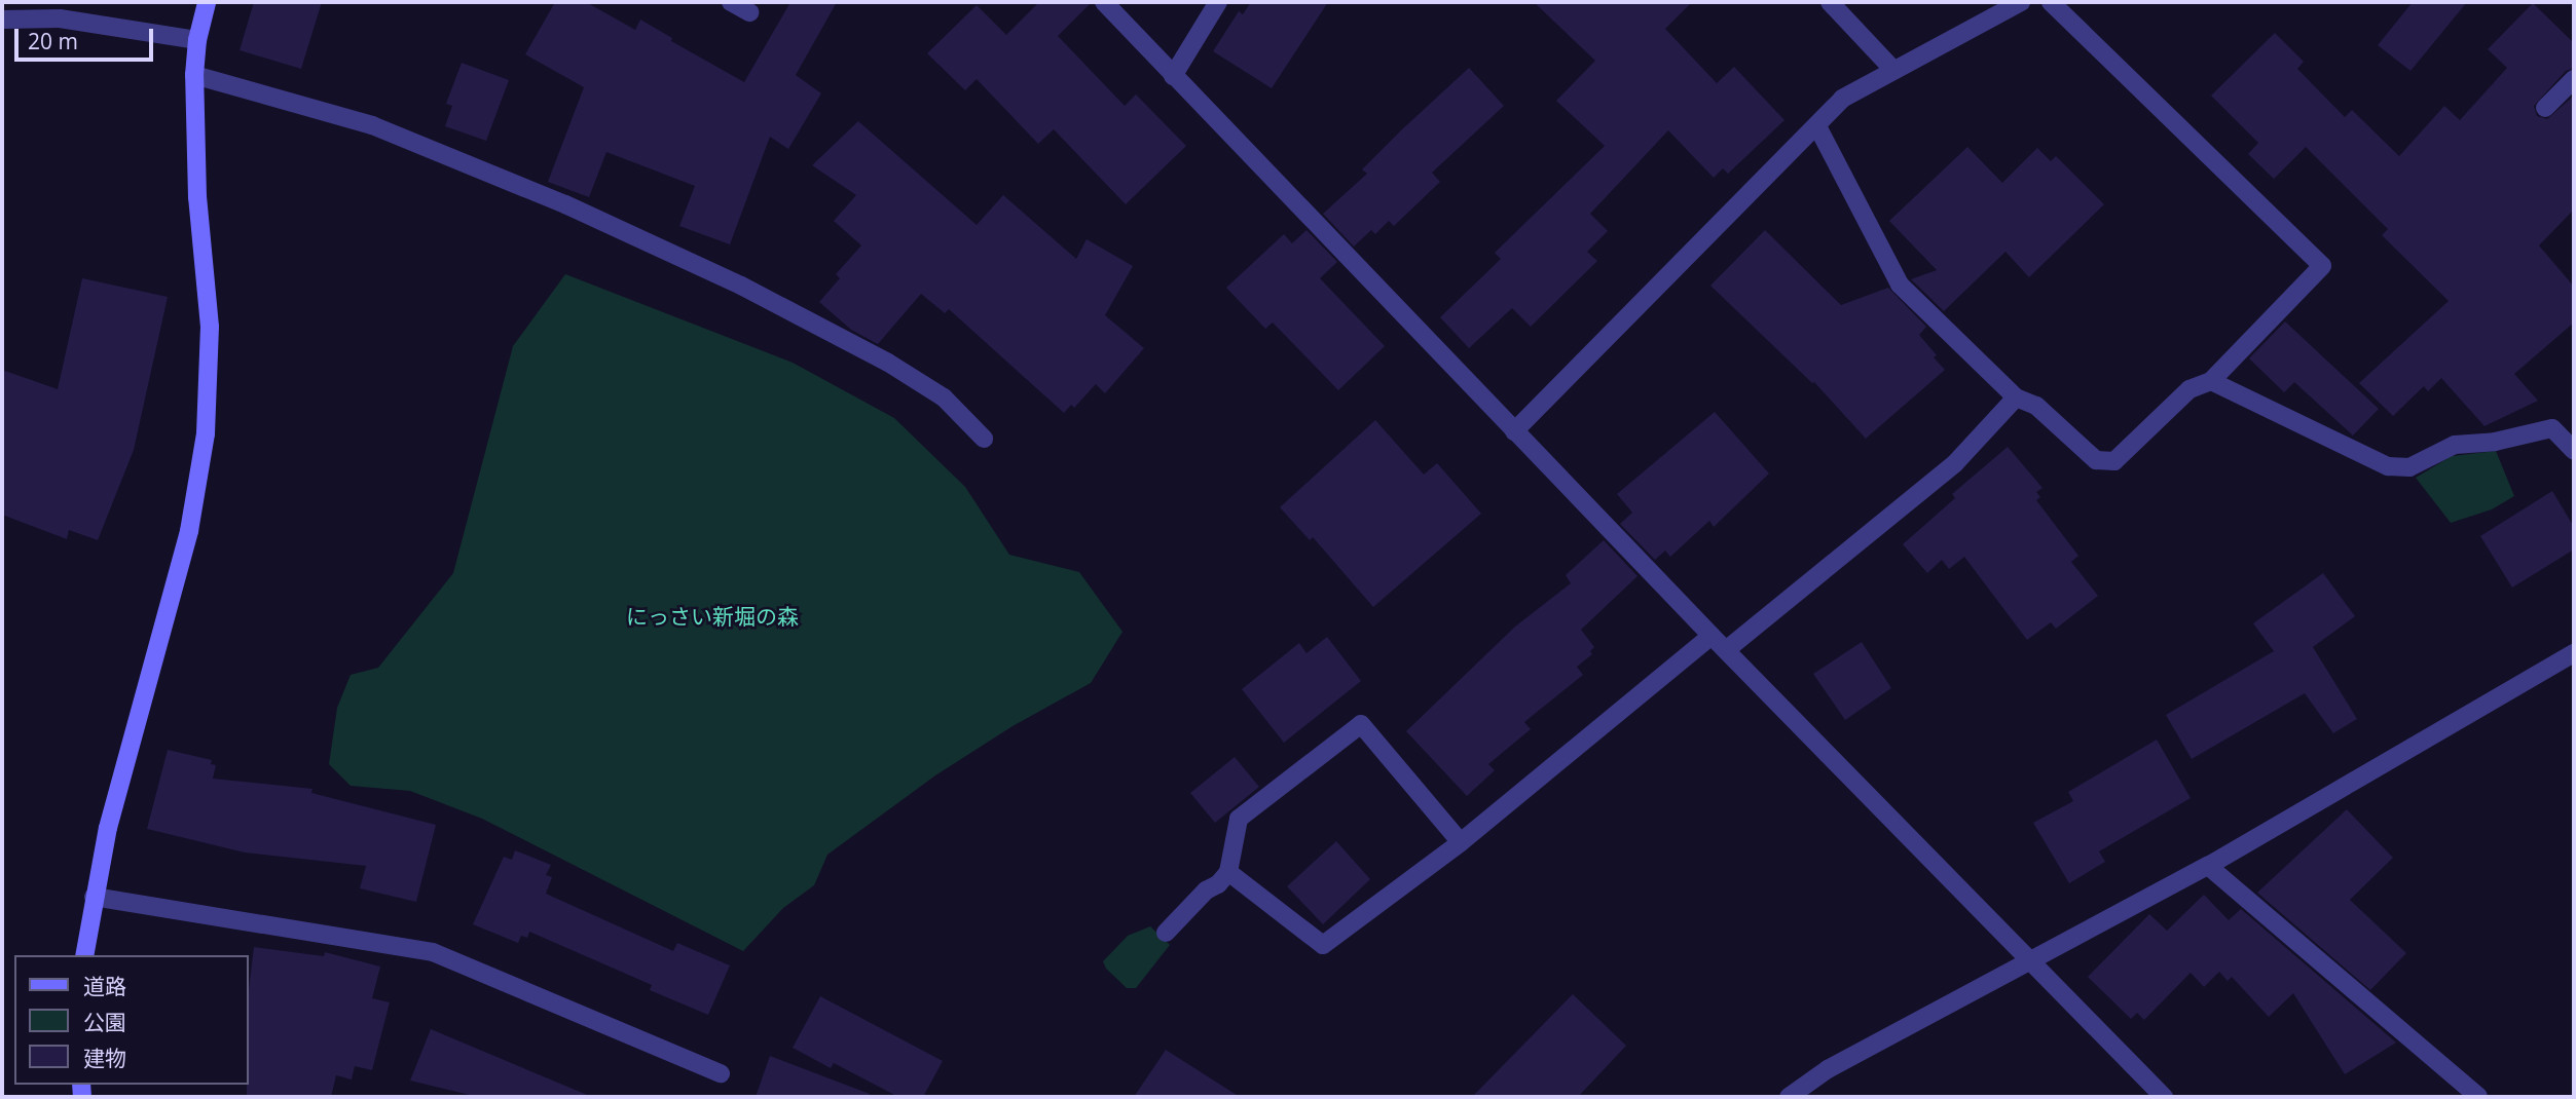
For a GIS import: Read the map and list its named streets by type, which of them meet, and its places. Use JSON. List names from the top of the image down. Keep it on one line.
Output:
{"parks":["にっさい新堀の森"],"legend":["道路","公園","建物"],"scale_bar":"20 m"}
